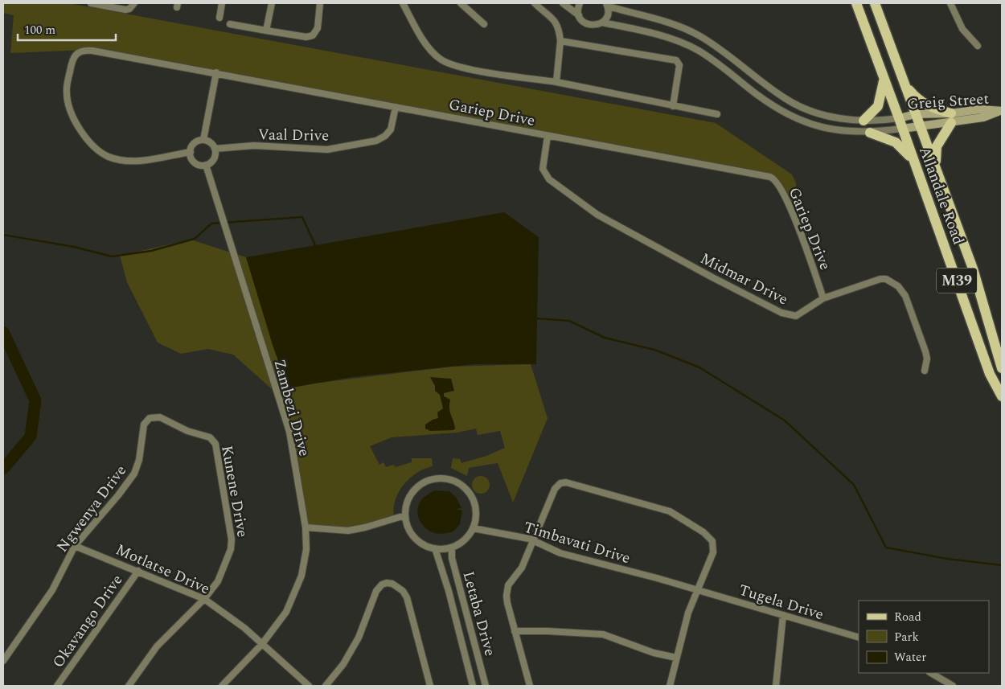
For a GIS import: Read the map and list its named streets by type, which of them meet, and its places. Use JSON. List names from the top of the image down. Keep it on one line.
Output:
{"streets":{"main road":["Allandale Road","M39"],"street":["Greig Street","Gariep Drive","Vaal Drive","Midmar Drive","Zambezi Drive","Kunene Drive","Ngwenya Drive","Timbavati Drive","Motlatse Drive","Tugela Drive","Letaba Drive","Okavango Drive"]},"crossings":[["Greig Street","Allandale Road"],["Gariep Drive","Vaal Drive"],["Gariep Drive","Midmar Drive"],["Gariep Drive","Zambezi Drive"],["Vaal Drive","Zambezi Drive"],["Zambezi Drive","Motlatse Drive"],["Kunene Drive","Ngwenya Drive"],["Kunene Drive","Motlatse Drive"],["Ngwenya Drive","Motlatse Drive"],["Timbavati Drive","Tugela Drive"],["Timbavati Drive","Letaba Drive"],["Motlatse Drive","Okavango Drive"]],"legend":["Road","Park","Water"],"scale_bar":"100 m"}
